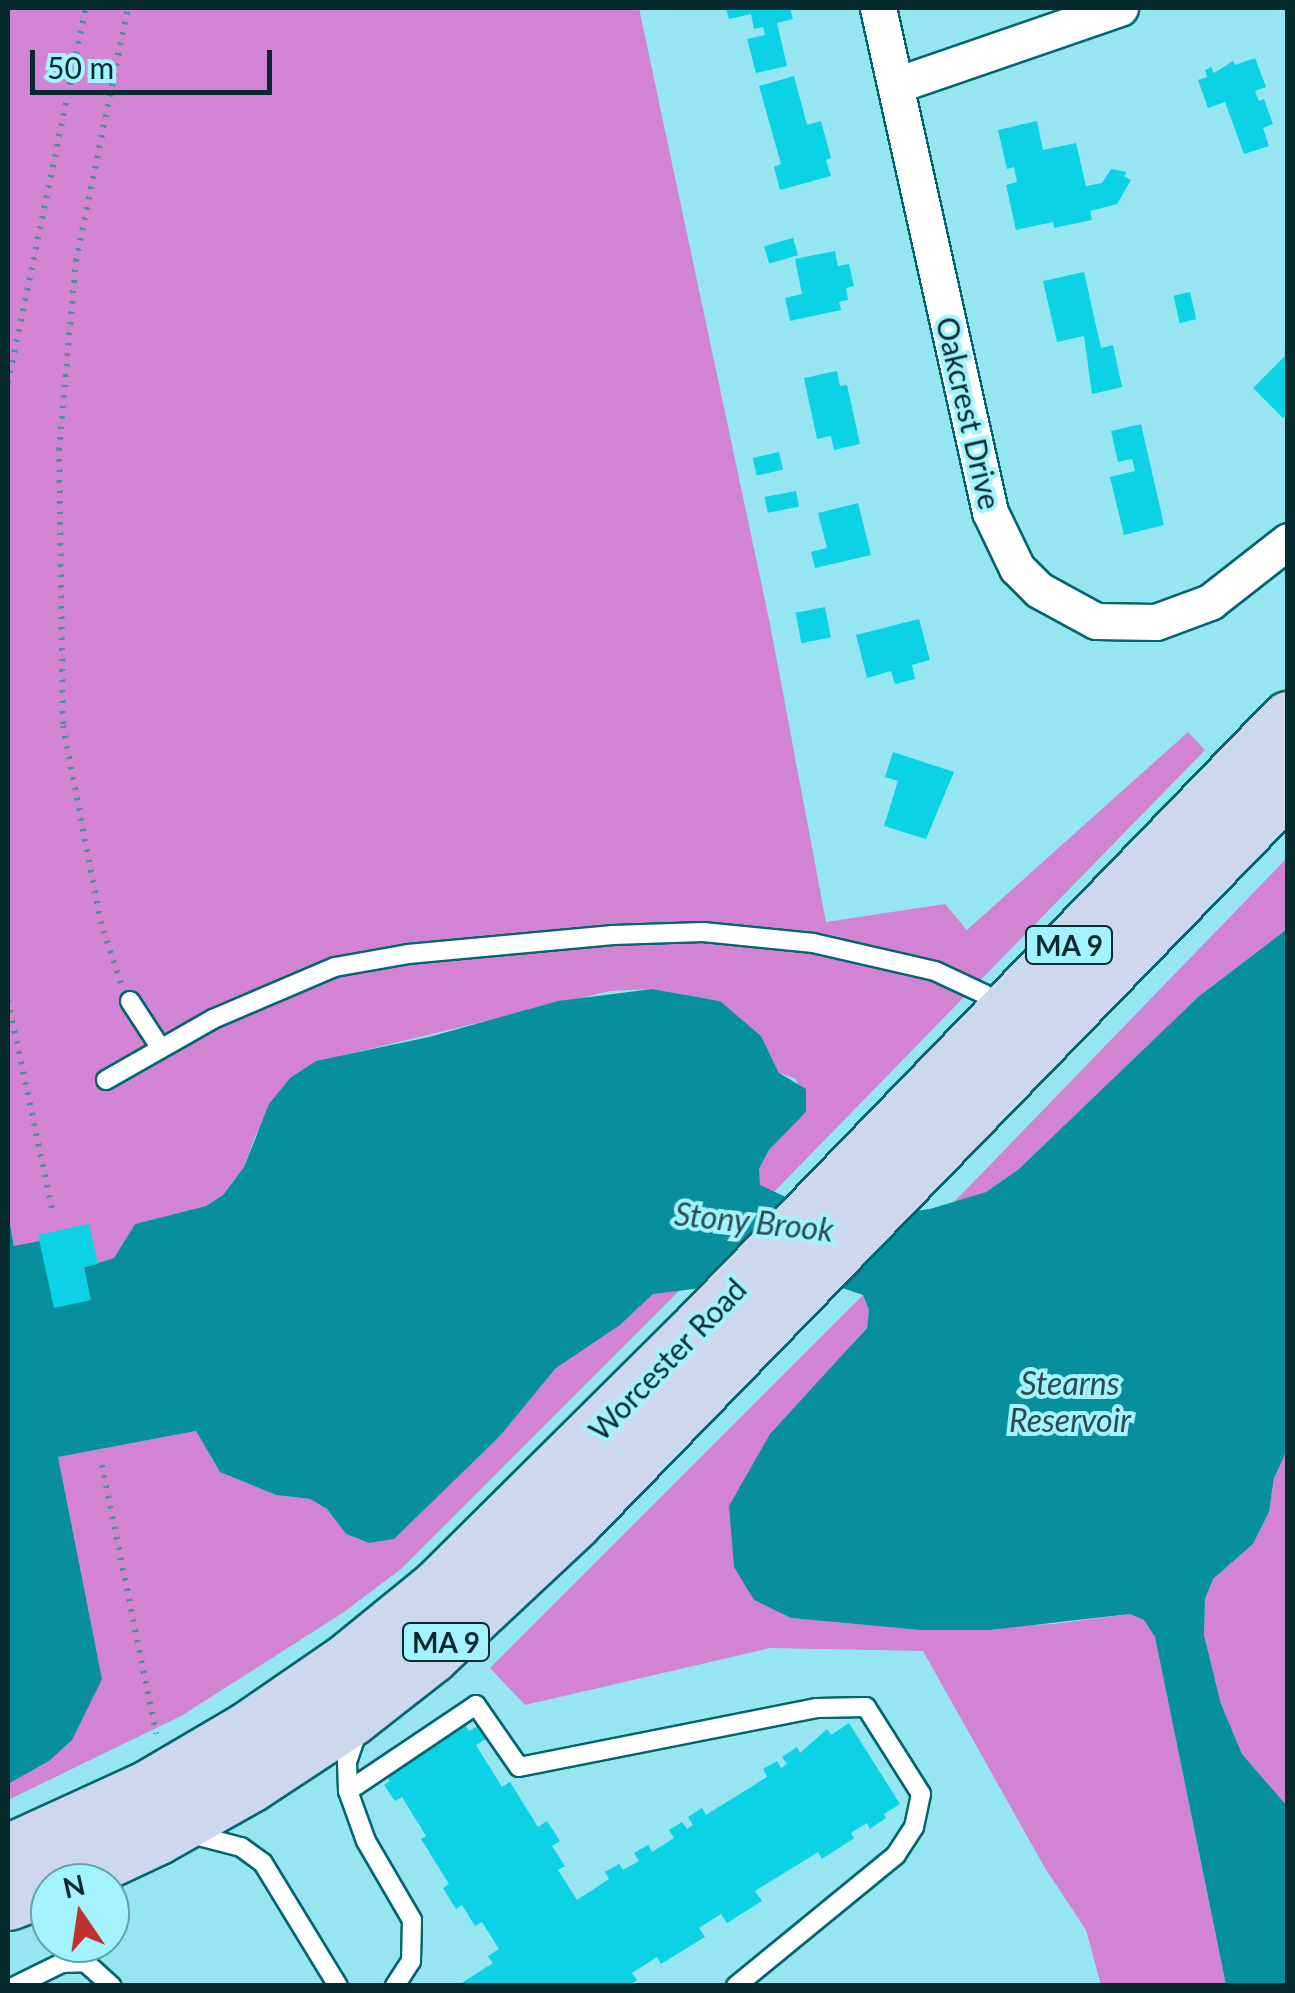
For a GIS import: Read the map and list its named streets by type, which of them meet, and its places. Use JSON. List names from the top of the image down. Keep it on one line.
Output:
{"streets":{"highway":["MA 9","Worcester Road"],"street":["Oakcrest Drive"]},"water":["Stony Brook","Stearns Reservoir"],"scale_bar":"50 m","north":"top"}
